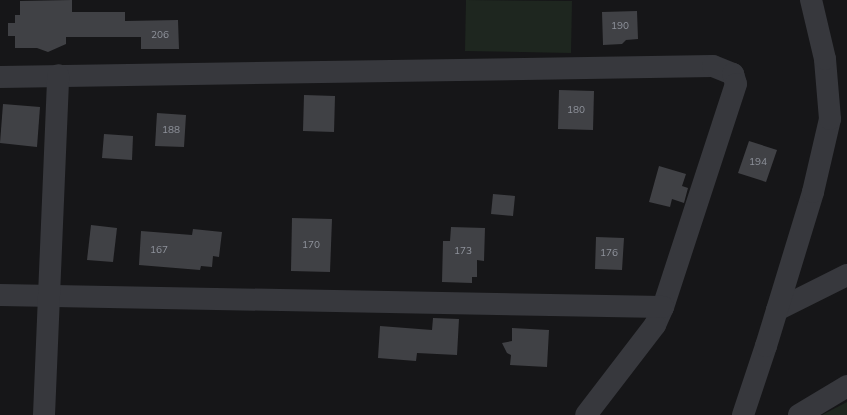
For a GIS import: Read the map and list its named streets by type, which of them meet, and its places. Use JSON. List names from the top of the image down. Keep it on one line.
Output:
{"house_numbers":["190","206","180","188","194","170","167","173","176"]}
